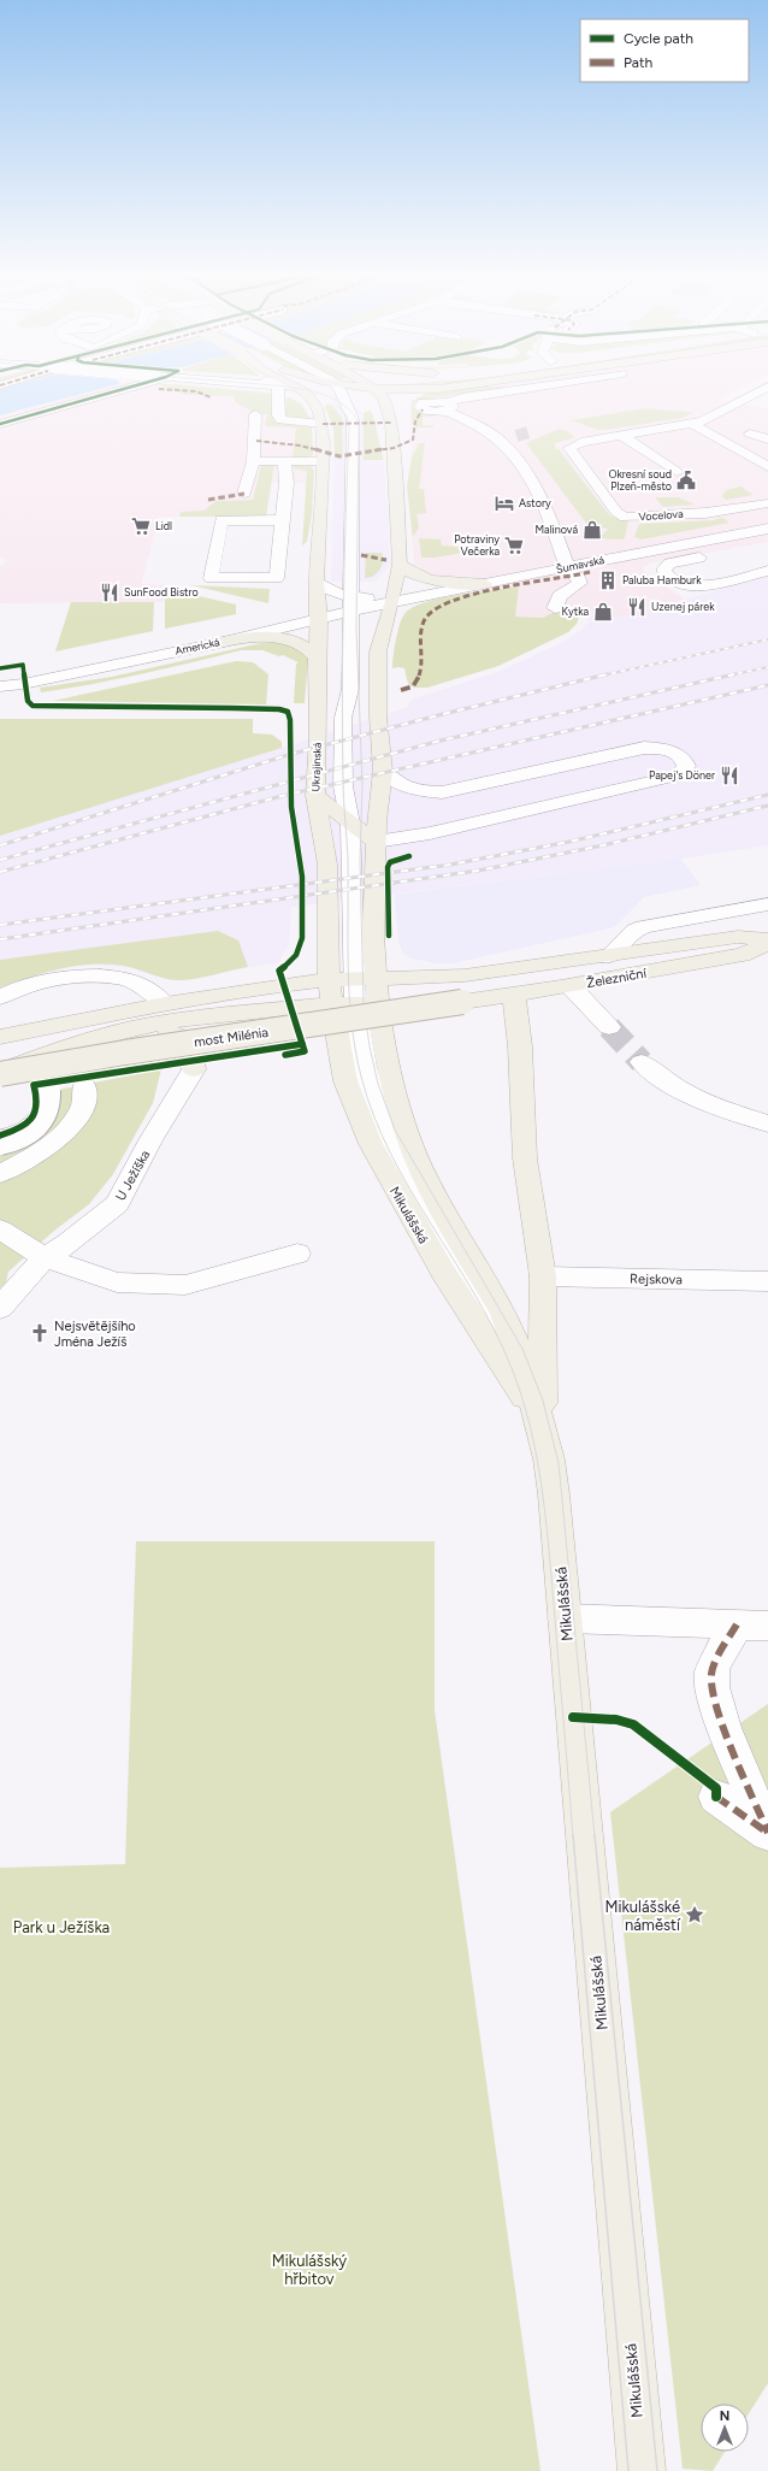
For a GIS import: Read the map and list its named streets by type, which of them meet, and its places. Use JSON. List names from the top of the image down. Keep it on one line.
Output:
{"streets":{"main road":["Ukrajinská","Železniční","most Milénia","Mikulášská"],"street":["Vocelova","Šumavská","Americká","U Ježíška","Rejskova"]},"crossings":[["Americká","Ukrajinská"],["Ukrajinská","Mikulášská"],["Železniční","most Milénia"]],"parks":["Park u Ježíška","Mikulášský hřbitov"],"places":{"public building":["Okresní soud Plzeň-město"],"hotel":["Astory"],"supermarket":["Lidl","Potraviny Večerka"],"shop":["Malinová","Kytka"],"building":["Paluba Hamburk"],"restaurant":["SunFood Bistro","Uzenej párek","Papej's Döner"],"church":["Nejsvětějšího Jména Ježíš"],"place":["Mikulášské náměstí"]},"legend":["Cycle path","Path"],"north":"top"}
